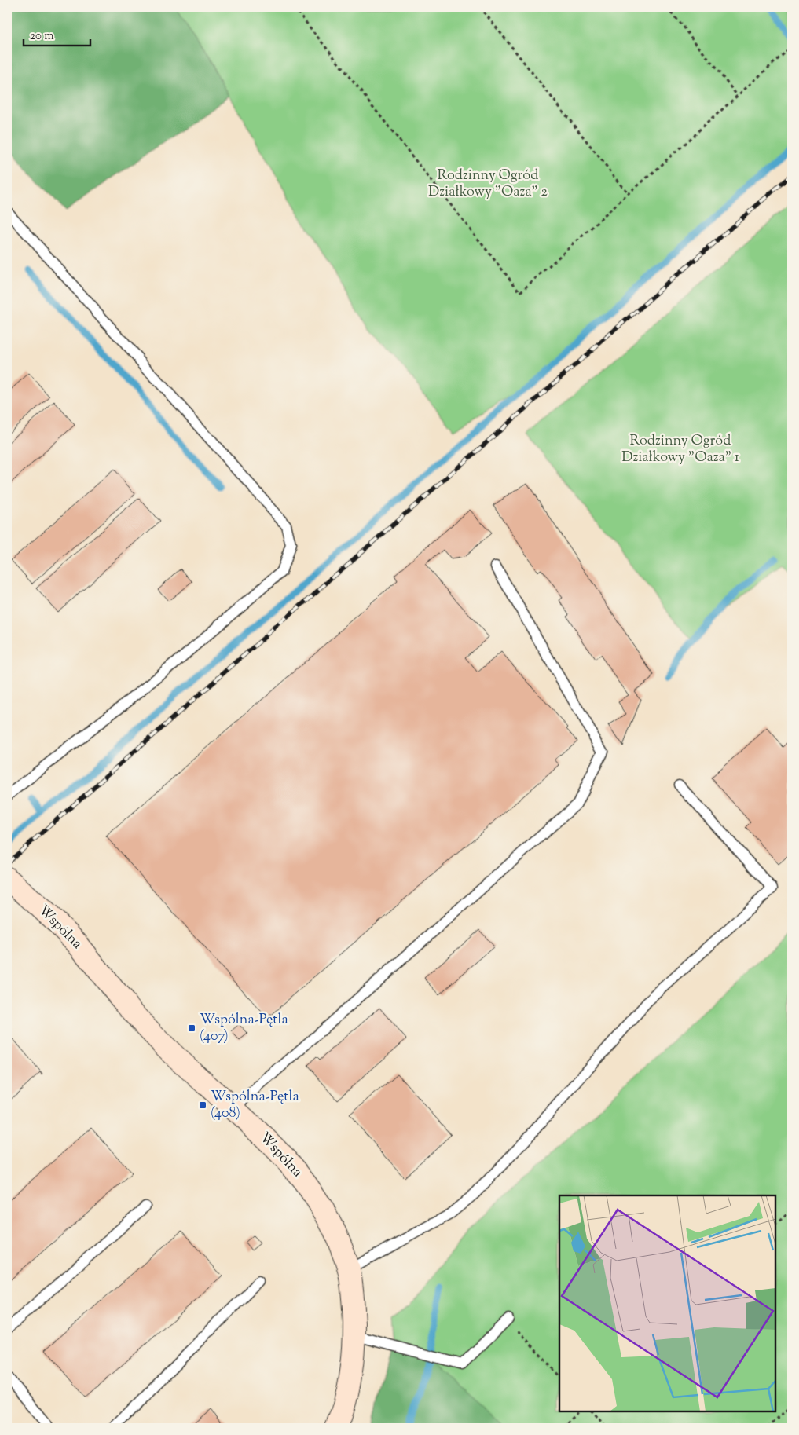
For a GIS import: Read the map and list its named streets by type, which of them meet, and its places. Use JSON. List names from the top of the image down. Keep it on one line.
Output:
{"streets":{"street":["Wspólna"]},"parks":["Rodzinny Ogród Działkowy \"Oaza\" 2","Rodzinny Ogród Działkowy \"Oaza\" 1"],"places":{"transit":["Wspólna-Pętla (407)","Wspólna-Pętla (408)"]},"scale_bar":"20 m"}
